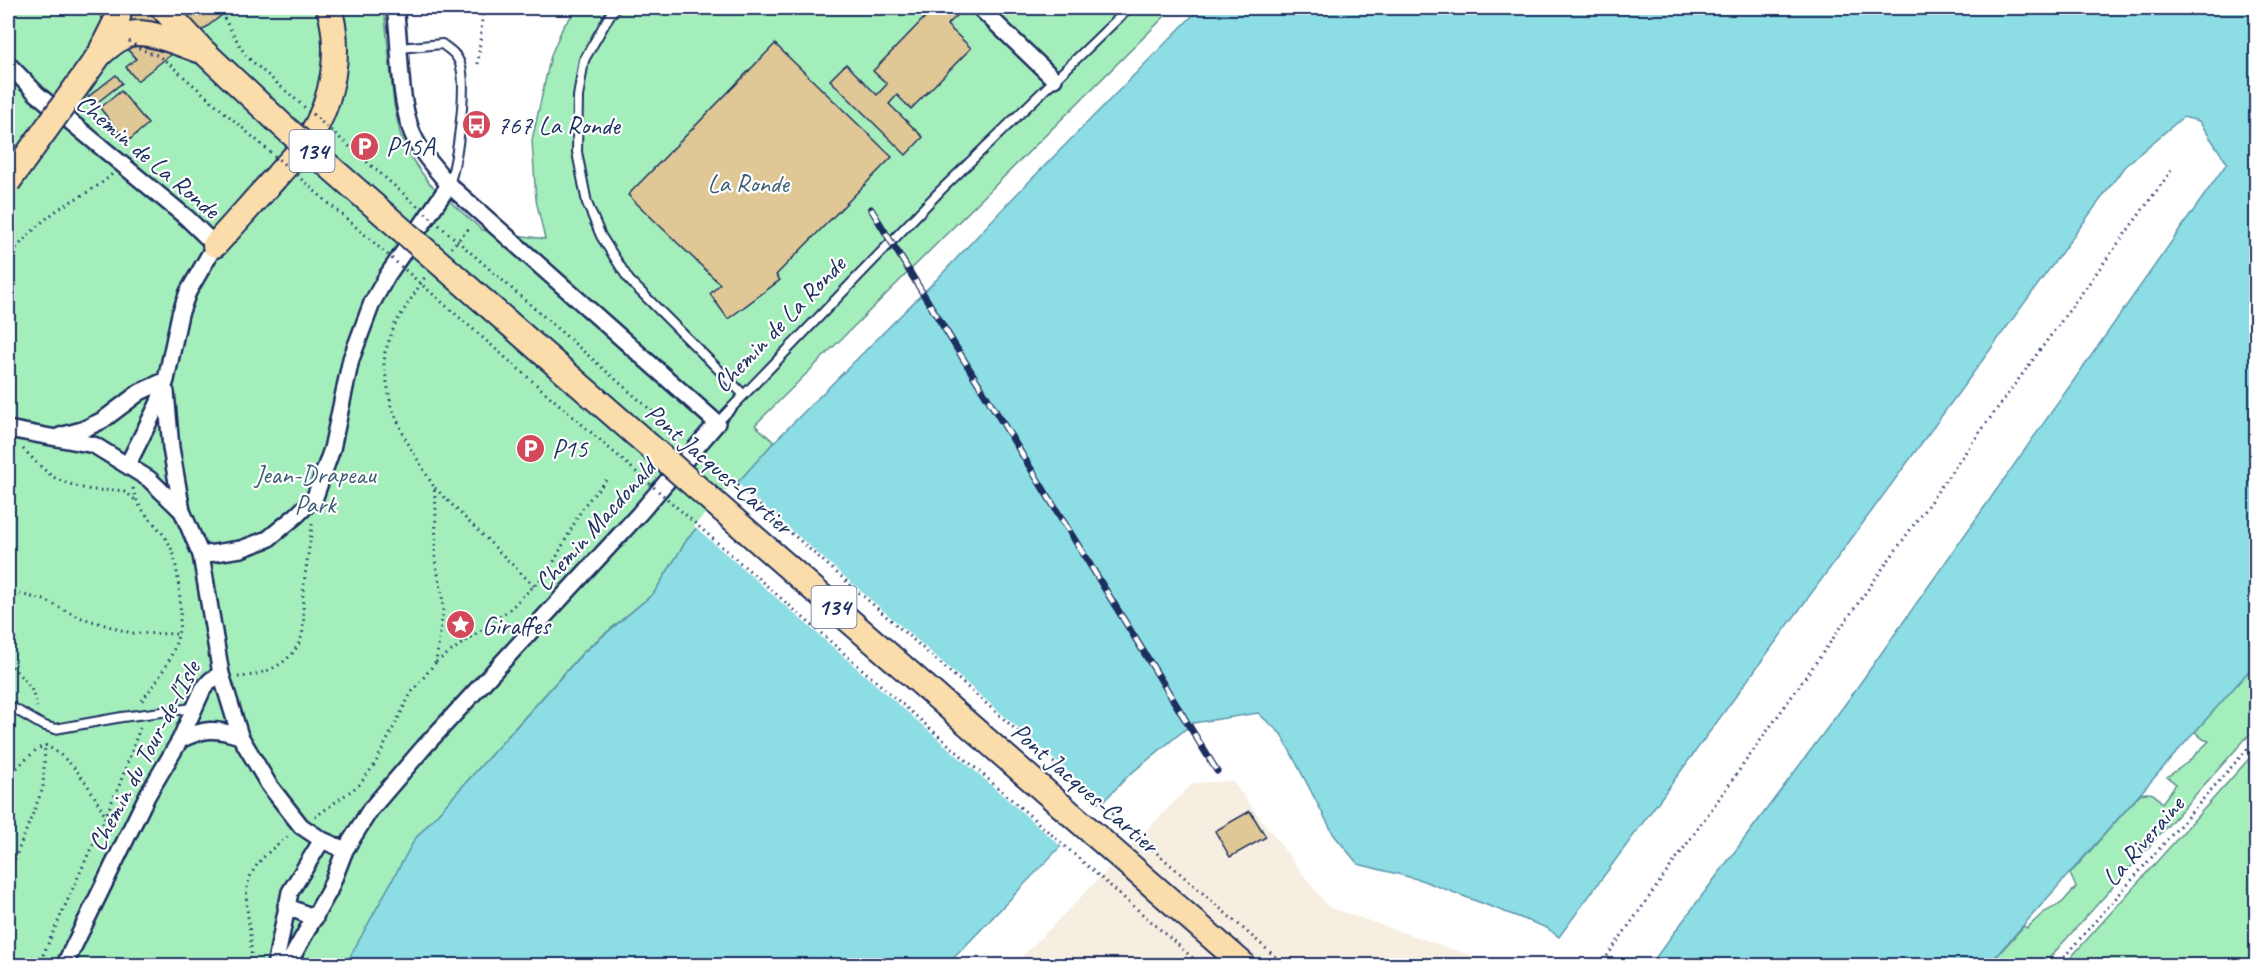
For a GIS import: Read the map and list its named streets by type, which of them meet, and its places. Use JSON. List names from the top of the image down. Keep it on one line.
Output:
{"streets":{"main road":["134","Pont Jacques-Cartier"],"street":["Chemin de La Ronde","Chemin Macdonald","Chemin du Tour-de-l'Isle"],"path":["La Riveraine"]},"crossings":[["Chemin de La Ronde","Chemin Macdonald"],["Chemin de La Ronde","Chemin du Tour-de-l'Isle"]],"parks":["La Ronde","Jean-Drapeau Park"],"places":{"bus stop":["767 La Ronde"],"parking":["P15A","P15"],"place":["Giraffes"]}}
